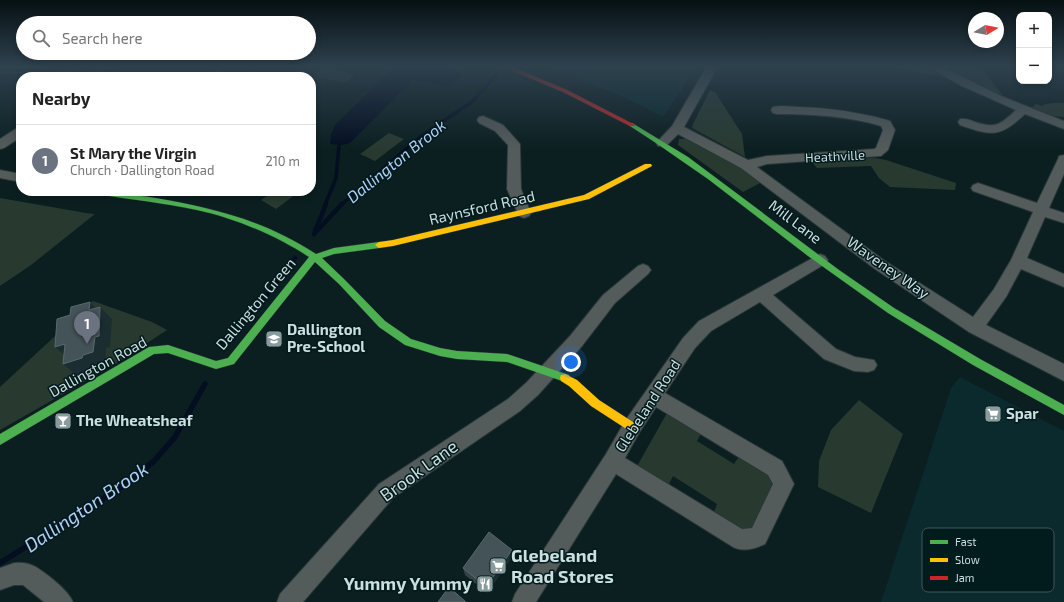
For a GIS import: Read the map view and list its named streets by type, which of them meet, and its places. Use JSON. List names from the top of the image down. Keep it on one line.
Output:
{"streets":{"street":["Heathville","Raynsford Road","Mill Lane","Waveney Way","Dallington Green","Dallington Road","Glebeland Road","Brook Lane"]},"crossings":[["Heathville","Waveney Way"],["Raynsford Road","Dallington Green"],["Mill Lane","Glebeland Road"],["Dallington Green","Dallington Road"]],"water":["Dallington Brook"],"places":{"school or university":["Dallington Pre-School"],"supermarket":["Spar","Glebeland Road Stores"],"bar":["The Wheatsheaf"],"restaurant":["Yummy Yummy"]},"legend":["Fast","Slow","Jam"],"north":"right","page":{"map_buttons":["+","−"],"search":"Search here","heading":"Nearby","list":[{"mark":"1","name":"St Mary the Virgin","note":"Church · Dallington Road","value":"210 m"}],"pins":"1"}}
